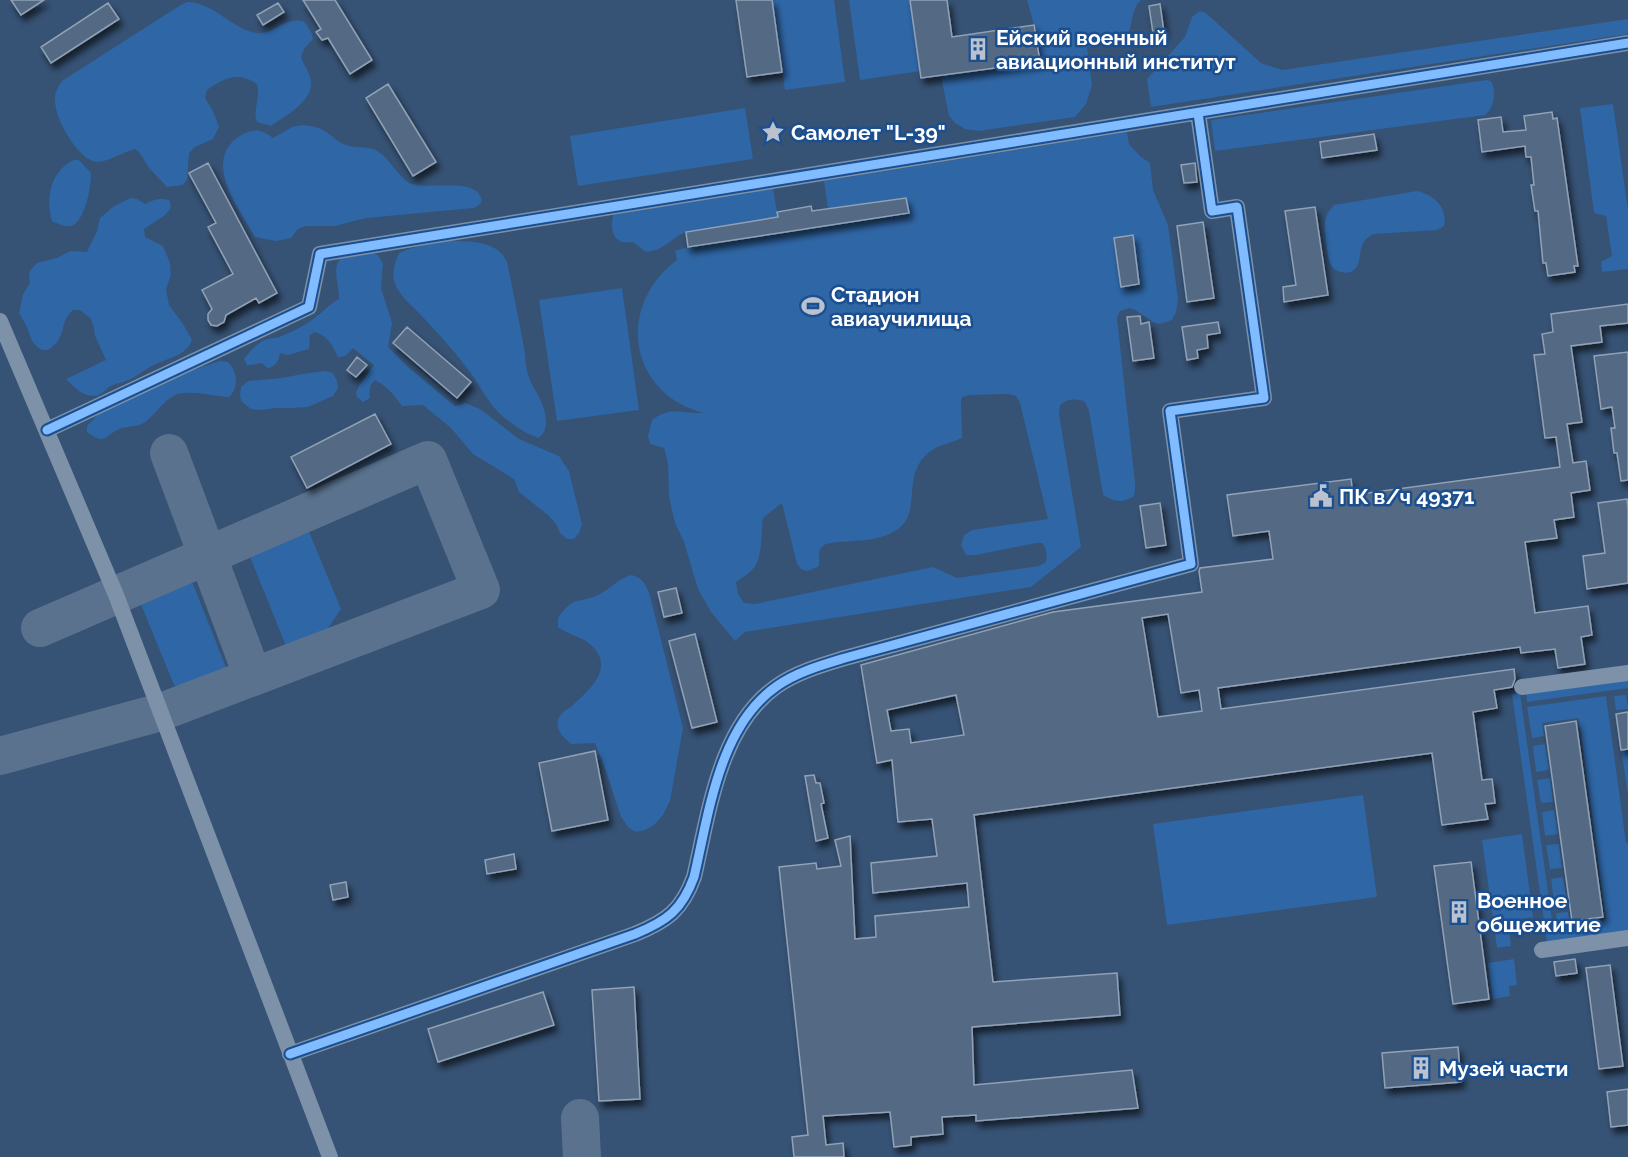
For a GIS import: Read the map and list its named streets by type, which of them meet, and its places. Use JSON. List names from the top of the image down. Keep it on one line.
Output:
{"places":{"building":["Ейский военный авиационный институт","Военное общежитие","Музей части"],"place":["Самолет \"L-39\""],"sports":["Стадион авиаучилища"],"public building":["ПК в/ч 49371"]}}
